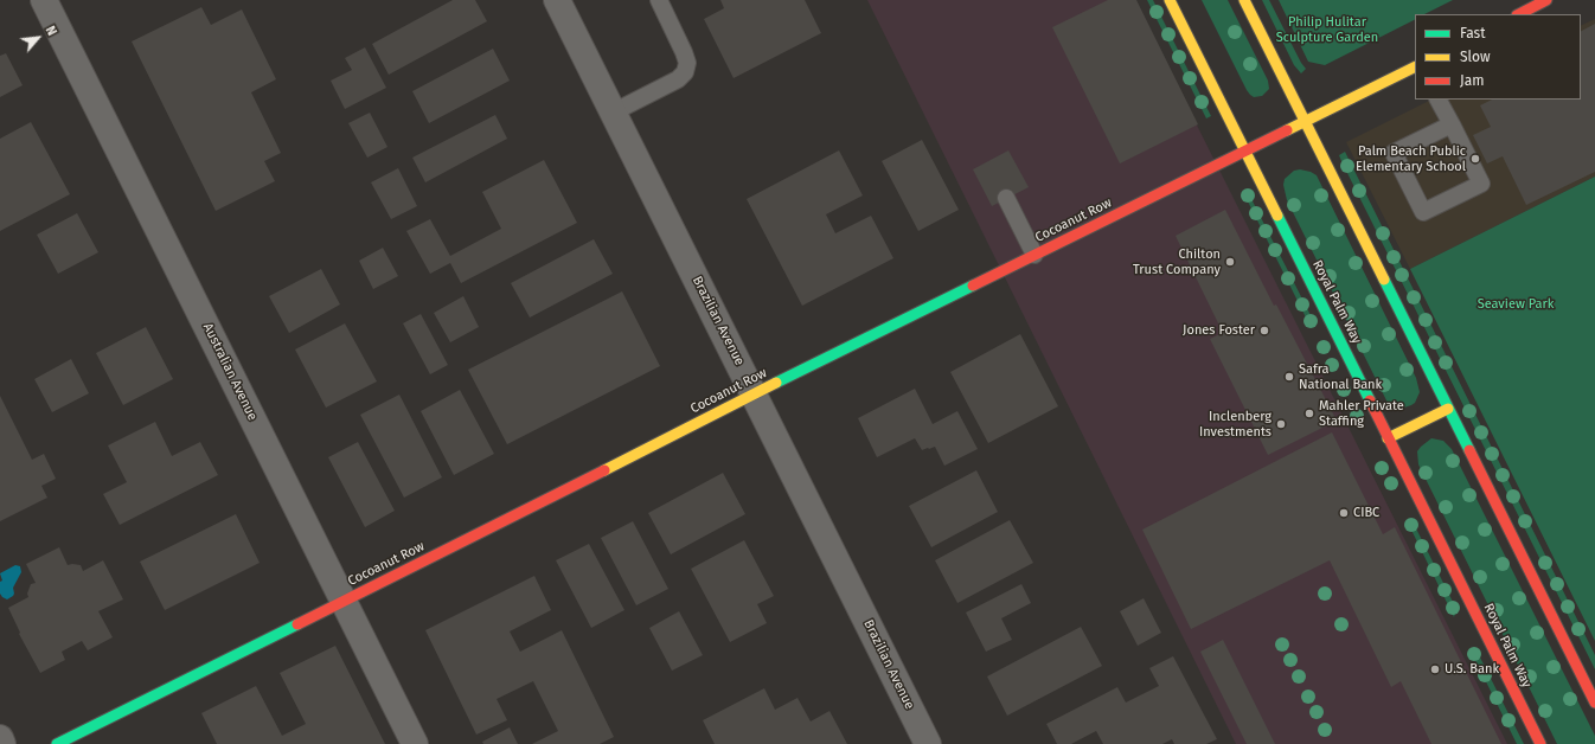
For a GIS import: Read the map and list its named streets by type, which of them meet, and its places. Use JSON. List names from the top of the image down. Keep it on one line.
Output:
{"streets":{"main road":["Cocoanut Row","Royal Palm Way"],"street":["Brazilian Avenue","Australian Avenue"]},"crossings":[["Cocoanut Row","Royal Palm Way"],["Cocoanut Row","Brazilian Avenue"],["Cocoanut Row","Australian Avenue"]],"parks":["Philip Hulitar Sculpture Garden","Seaview Park"],"places":["Palm Beach Public Elementary School","Chilton Trust Company","Jones Foster","Safra National Bank","Mahler Private Staffing","Inclenberg Investments","CIBC","U.S. Bank"],"legend":["Fast","Slow","Jam"],"north":"top right"}
